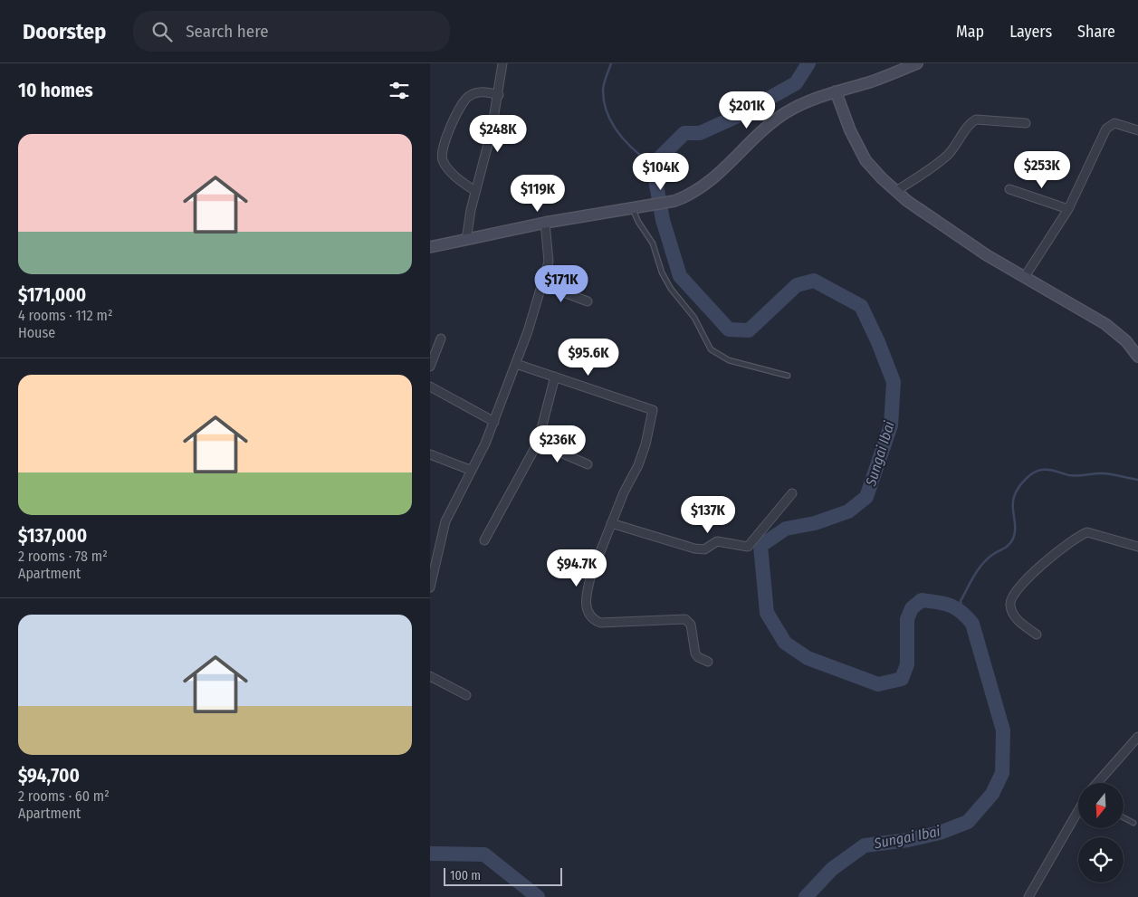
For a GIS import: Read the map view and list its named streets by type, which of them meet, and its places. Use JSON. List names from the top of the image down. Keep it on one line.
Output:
{"water":["Sungai Ibai"],"scale_bar":"100 m","north":"bottom","page":{"header":"Doorstep","search":"Search here","nav":["Map","Layers","Share"],"heading":"10 homes","price":["$201K","$248K","$253K","$104K","$119K","$171K","$95.6K","$236K","$137K","$94.7K"],"list":[{"name":"$171,000","note":"4 rooms · 112 m² · House"},{"name":"$137,000","note":"2 rooms · 78 m² · Apartment"},{"name":"$94,700","note":"2 rooms · 60 m² · Apartment"}],"scale":"100 m"}}
